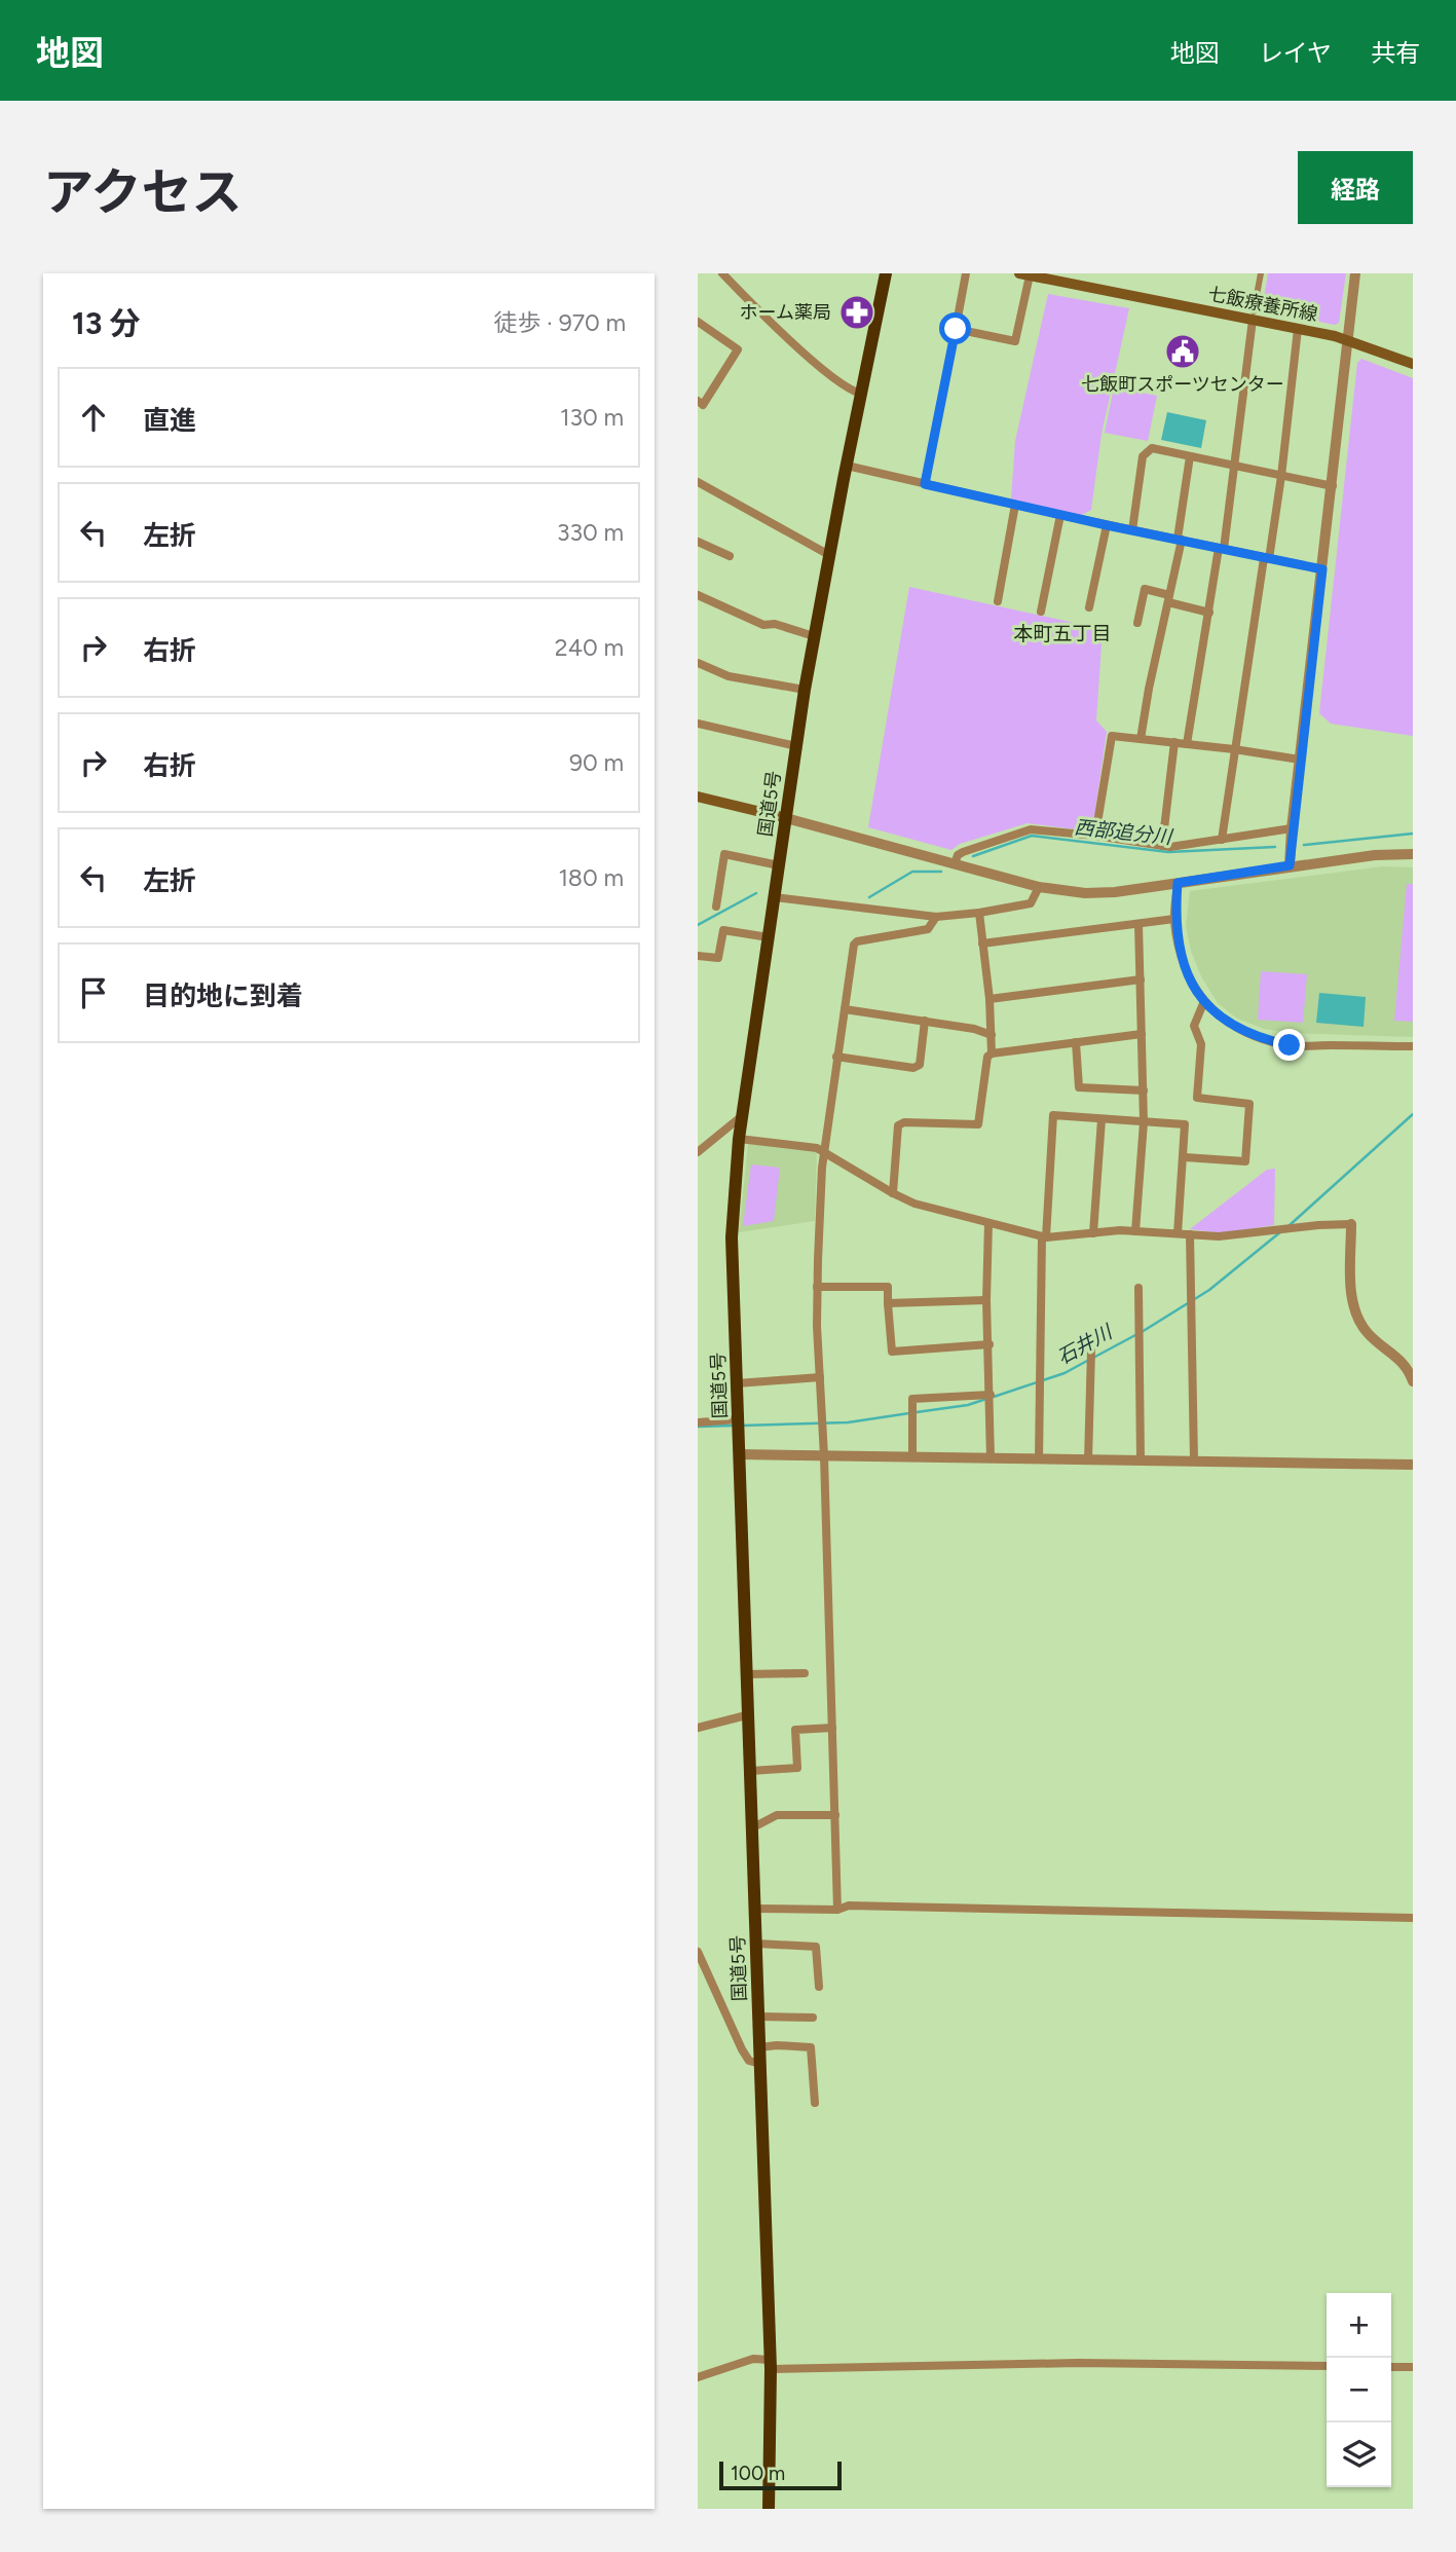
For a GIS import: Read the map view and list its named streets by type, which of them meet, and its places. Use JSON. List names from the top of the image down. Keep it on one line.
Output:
{"streets":{"highway":["国道5号"],"main road":["七飯療養所線"]},"districts":["本町五丁目"],"water":["西部追分川","石井川"],"places":{"pharmacy":["ホーム薬局"],"public building":["七飯町スポーツセンター"]},"scale_bar":"100 m","page":{"header":"地図","nav":["地図","レイヤ","共有"],"title":"アクセス","buttons":"経路","heading":["13 分","徒歩 · 970 m"],"list":[["直進","130 m"],["左折","330 m"],["右折","240 m"],["右折","90 m"],["左折","180 m"],"目的地に到着"],"map_buttons":["+","−"],"scale":"100 m"}}
